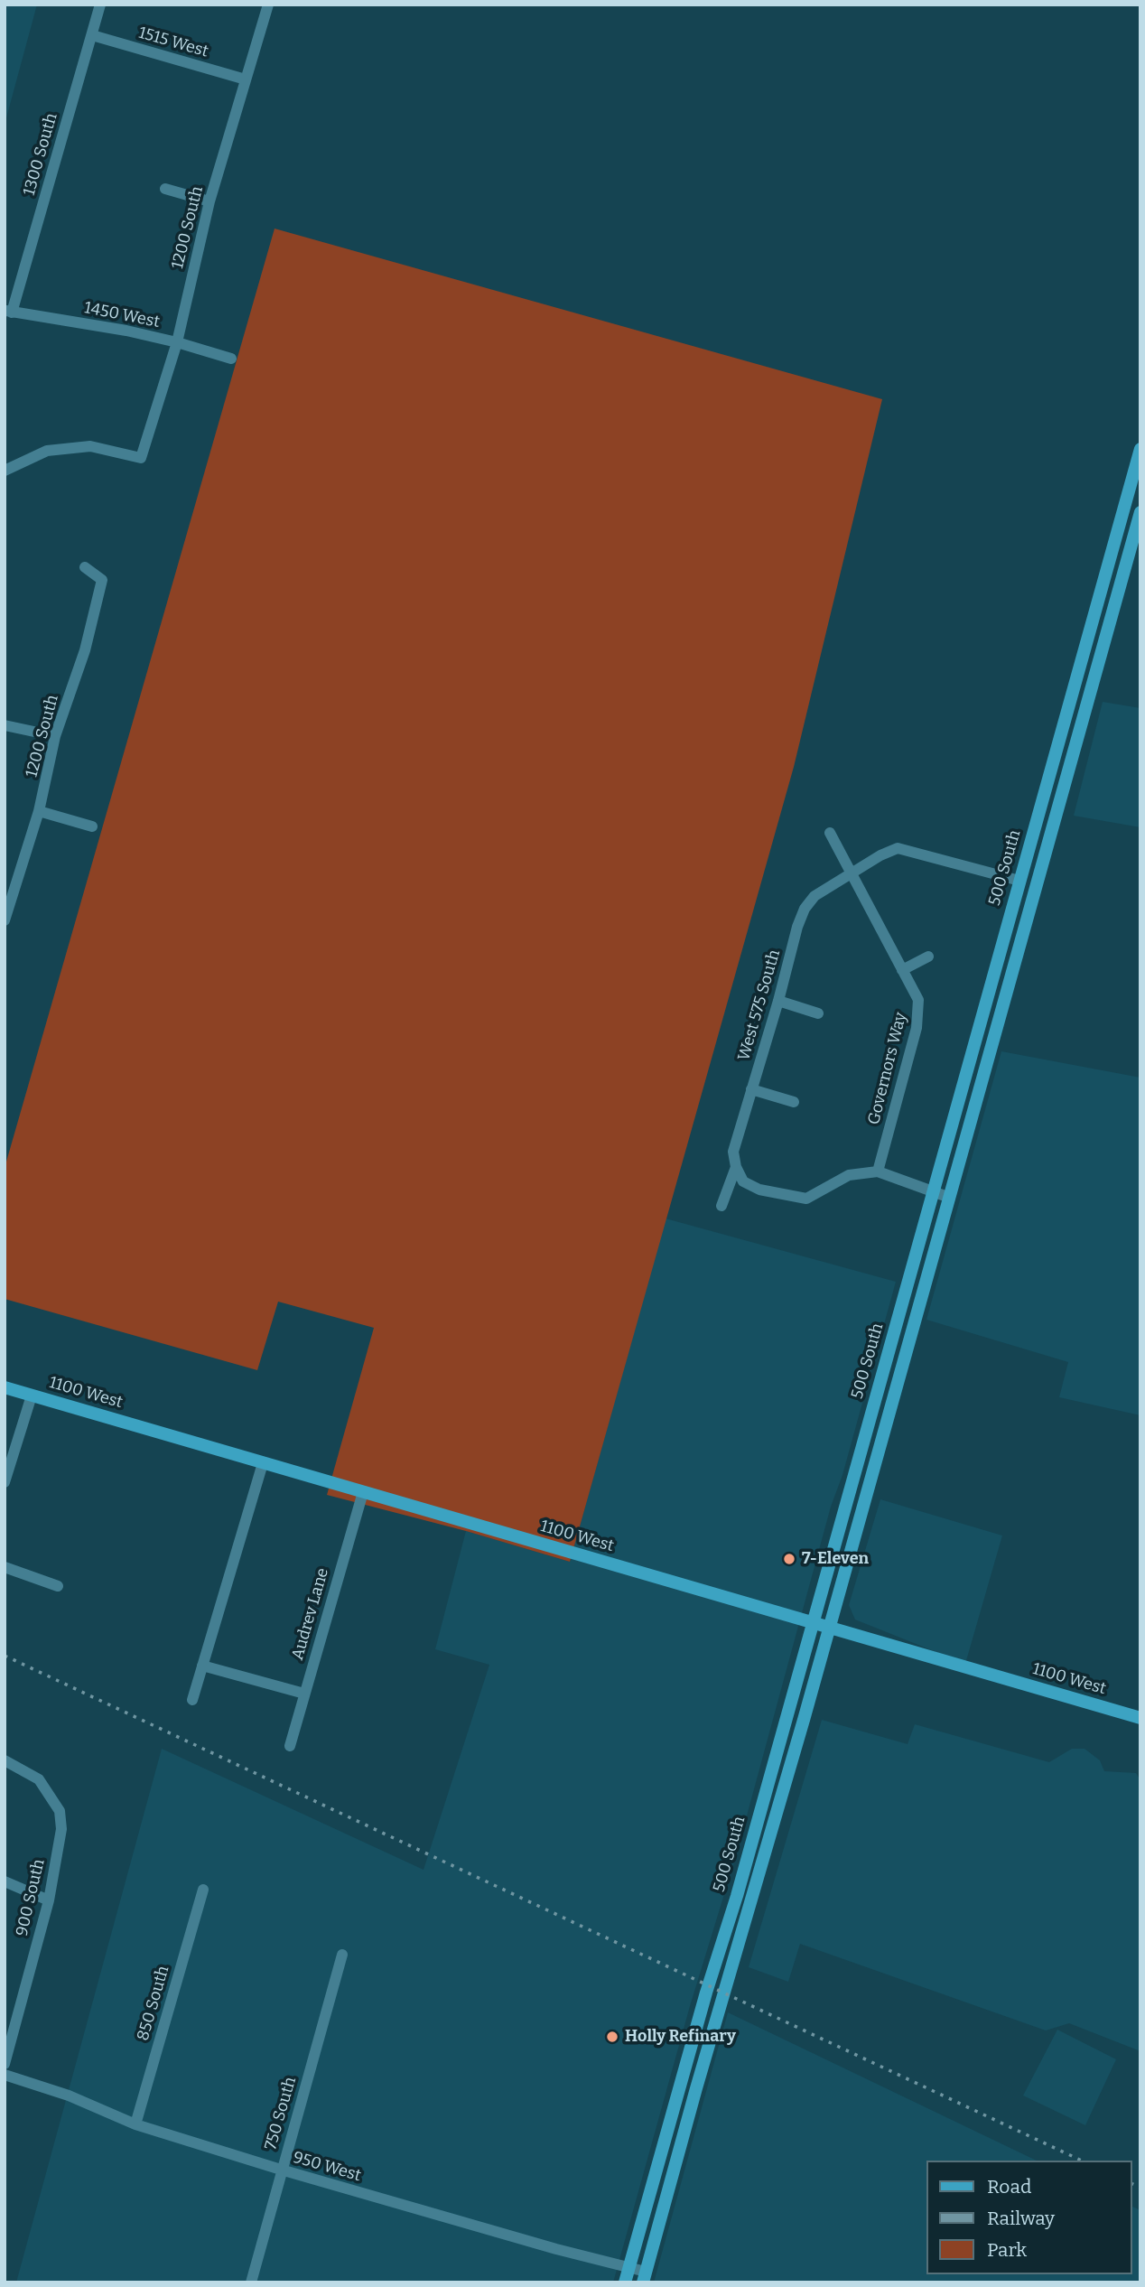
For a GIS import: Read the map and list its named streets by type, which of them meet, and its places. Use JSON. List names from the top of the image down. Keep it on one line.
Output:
{"streets":{"main road":["500 South","1100 West"],"street":["1515 West","1300 South","1200 South","1450 West","West 575 South","Governors Way","Audrev Lane","900 South","850 South","750 South","950 West"]},"crossings":[["1515 West","1300 South"],["1515 West","1200 South"],["1300 South","1450 West"],["1200 South","1450 West"],["500 South","West 575 South"],["500 South","1100 West"],["500 South","950 West"],["West 575 South","Governors Way"],["1100 West","Audrev Lane"],["850 South","950 West"],["750 South","950 West"]],"places":["7-Eleven","Holly Refinary"],"legend":["Road","Railway","Park"]}
